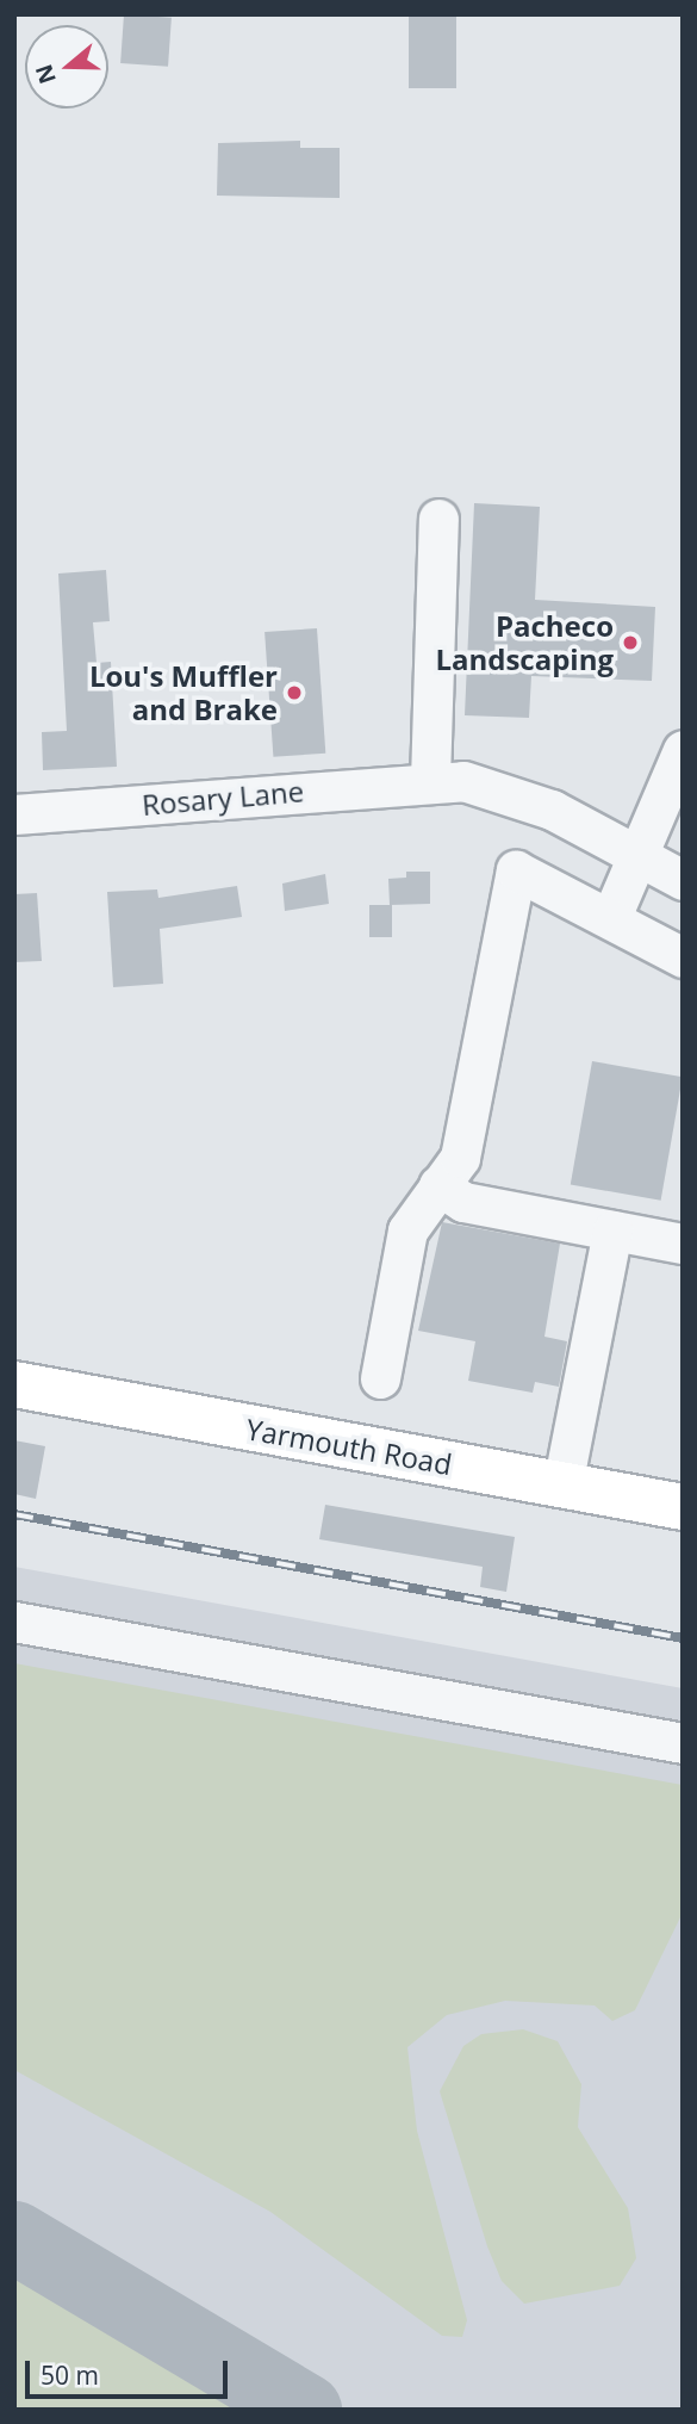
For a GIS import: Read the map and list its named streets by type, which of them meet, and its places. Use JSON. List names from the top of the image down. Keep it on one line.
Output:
{"streets":{"main road":["Yarmouth Road"],"street":["Rosary Lane"]},"places":["Pacheco Landscaping","Lou's Muffler and Brake"],"scale_bar":"50 m","north":"left"}
